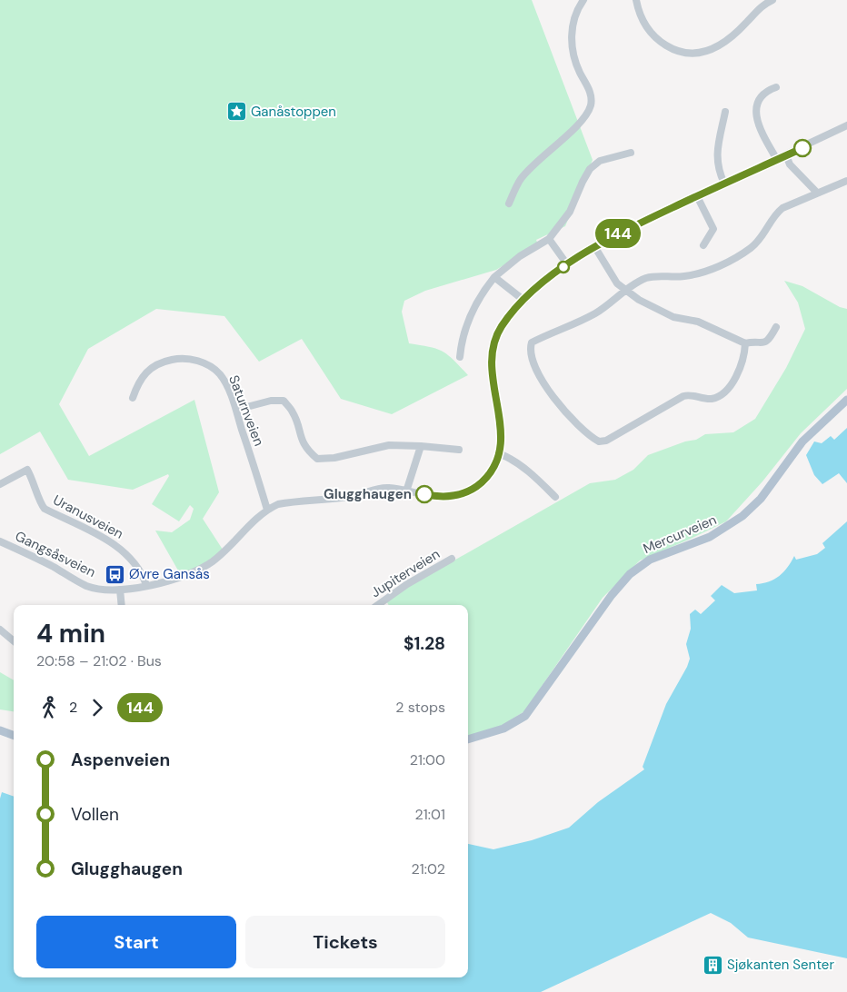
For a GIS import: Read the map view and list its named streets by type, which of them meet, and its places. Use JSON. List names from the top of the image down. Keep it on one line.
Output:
{"streets":{"main road":["Mercurveien"],"street":["Saturnveien","Uranusveien","Gangsåsveien","Jupiterveien"]},"crossings":[["Saturnveien","Gangsåsveien"],["Uranusveien","Gangsåsveien"]],"places":{"place":["Ganåstoppen"],"other":["Glugghaugen"],"bus stop":["Øvre Gansås"],"building":["Sjøkanten Senter"]},"lines":["bus line 144"],"page":{"on_map":"144","heading":["4 min","20:58 – 21:02 · Bus","$1.28"],"legs":["2","144","2 stops"],"list":[{"name":"Aspenveien","value":"21:00"},{"name":"Vollen","value":"21:01"},{"name":"Glugghaugen","value":"21:02"}],"buttons":["Start","Tickets"]}}
